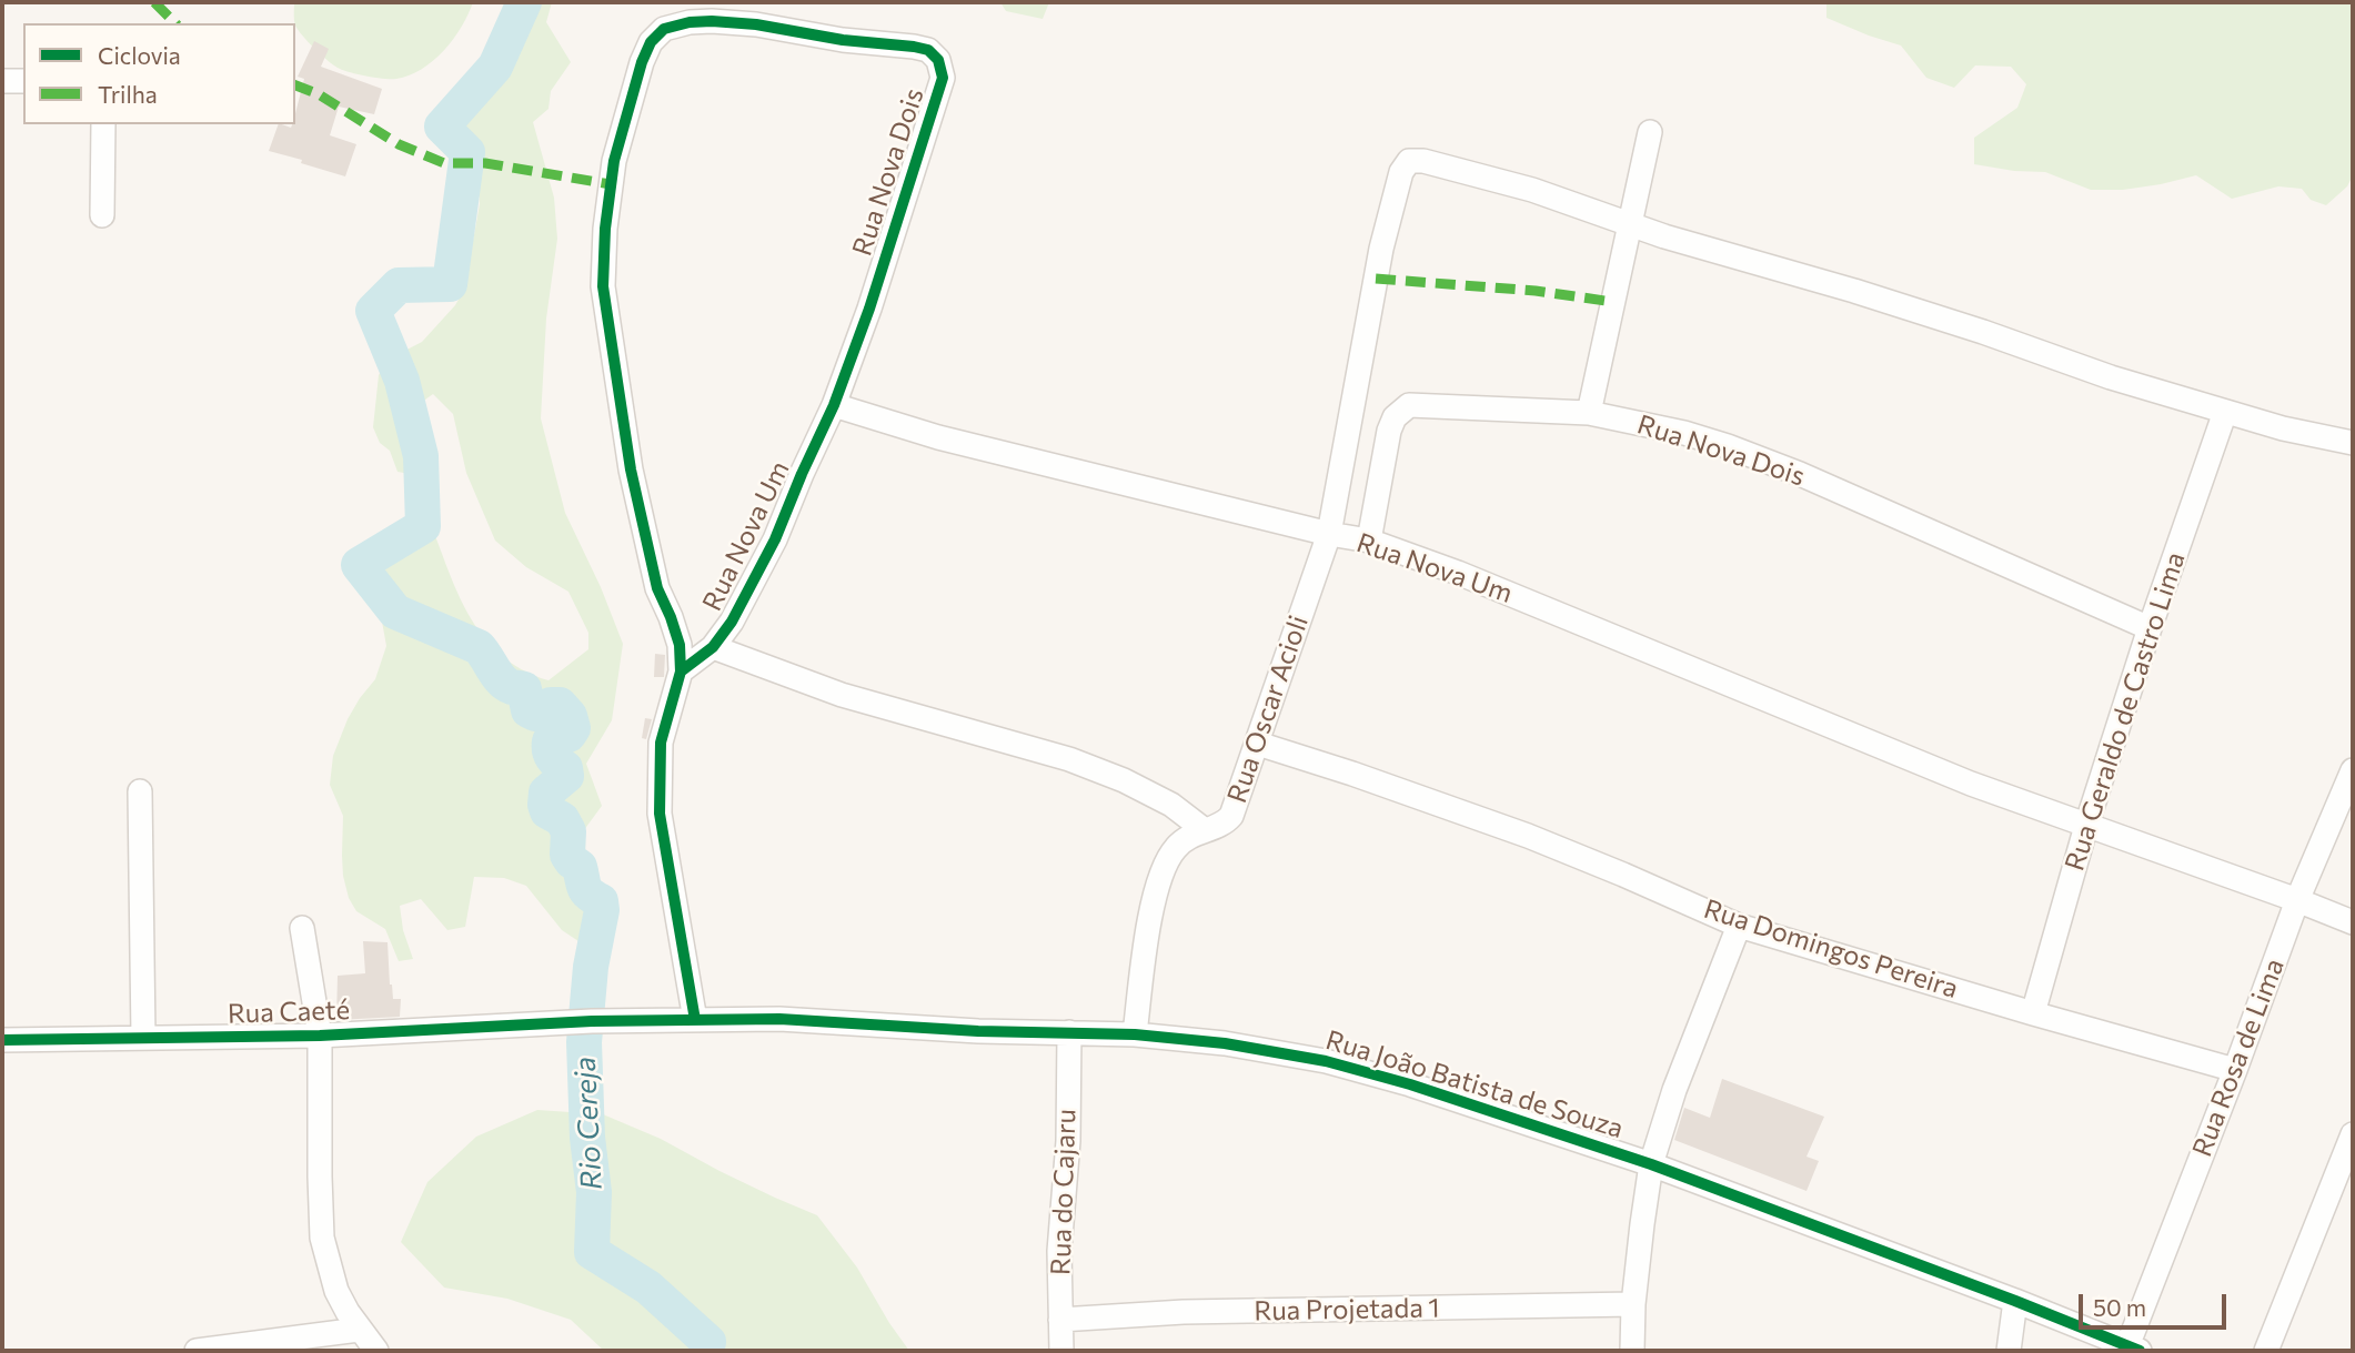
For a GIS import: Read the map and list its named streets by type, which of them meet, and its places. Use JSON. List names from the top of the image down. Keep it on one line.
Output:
{"streets":{"street":["Rua Nova Dois","Rua Nova Um","Rua Oscar Acioli","Rua Geraldo de Castro Lima","Rua Domingos Pereira","Rua Caeté","Rua Rosa de Lima","Rua João Batista de Souza","Rua do Cajaru","Rua Projetada 1"]},"crossings":[["Rua Nova Dois","Rua Nova Um"],["Rua Nova Dois","Rua Geraldo de Castro Lima"],["Rua Nova Um","Rua Oscar Acioli"],["Rua Nova Um","Rua Geraldo de Castro Lima"],["Rua Nova Um","Rua Rosa de Lima"],["Rua Nova Um","Rua João Batista de Souza"],["Rua Oscar Acioli","Rua Domingos Pereira"],["Rua Oscar Acioli","Rua João Batista de Souza"],["Rua Geraldo de Castro Lima","Rua Domingos Pereira"],["Rua Domingos Pereira","Rua Rosa de Lima"],["Rua Caeté","Rua João Batista de Souza"],["Rua Rosa de Lima","Rua João Batista de Souza"],["Rua João Batista de Souza","Rua do Cajaru"],["Rua do Cajaru","Rua Projetada 1"]],"water":["Rio Cereja"],"legend":["Ciclovia","Trilha"],"scale_bar":"50 m"}
